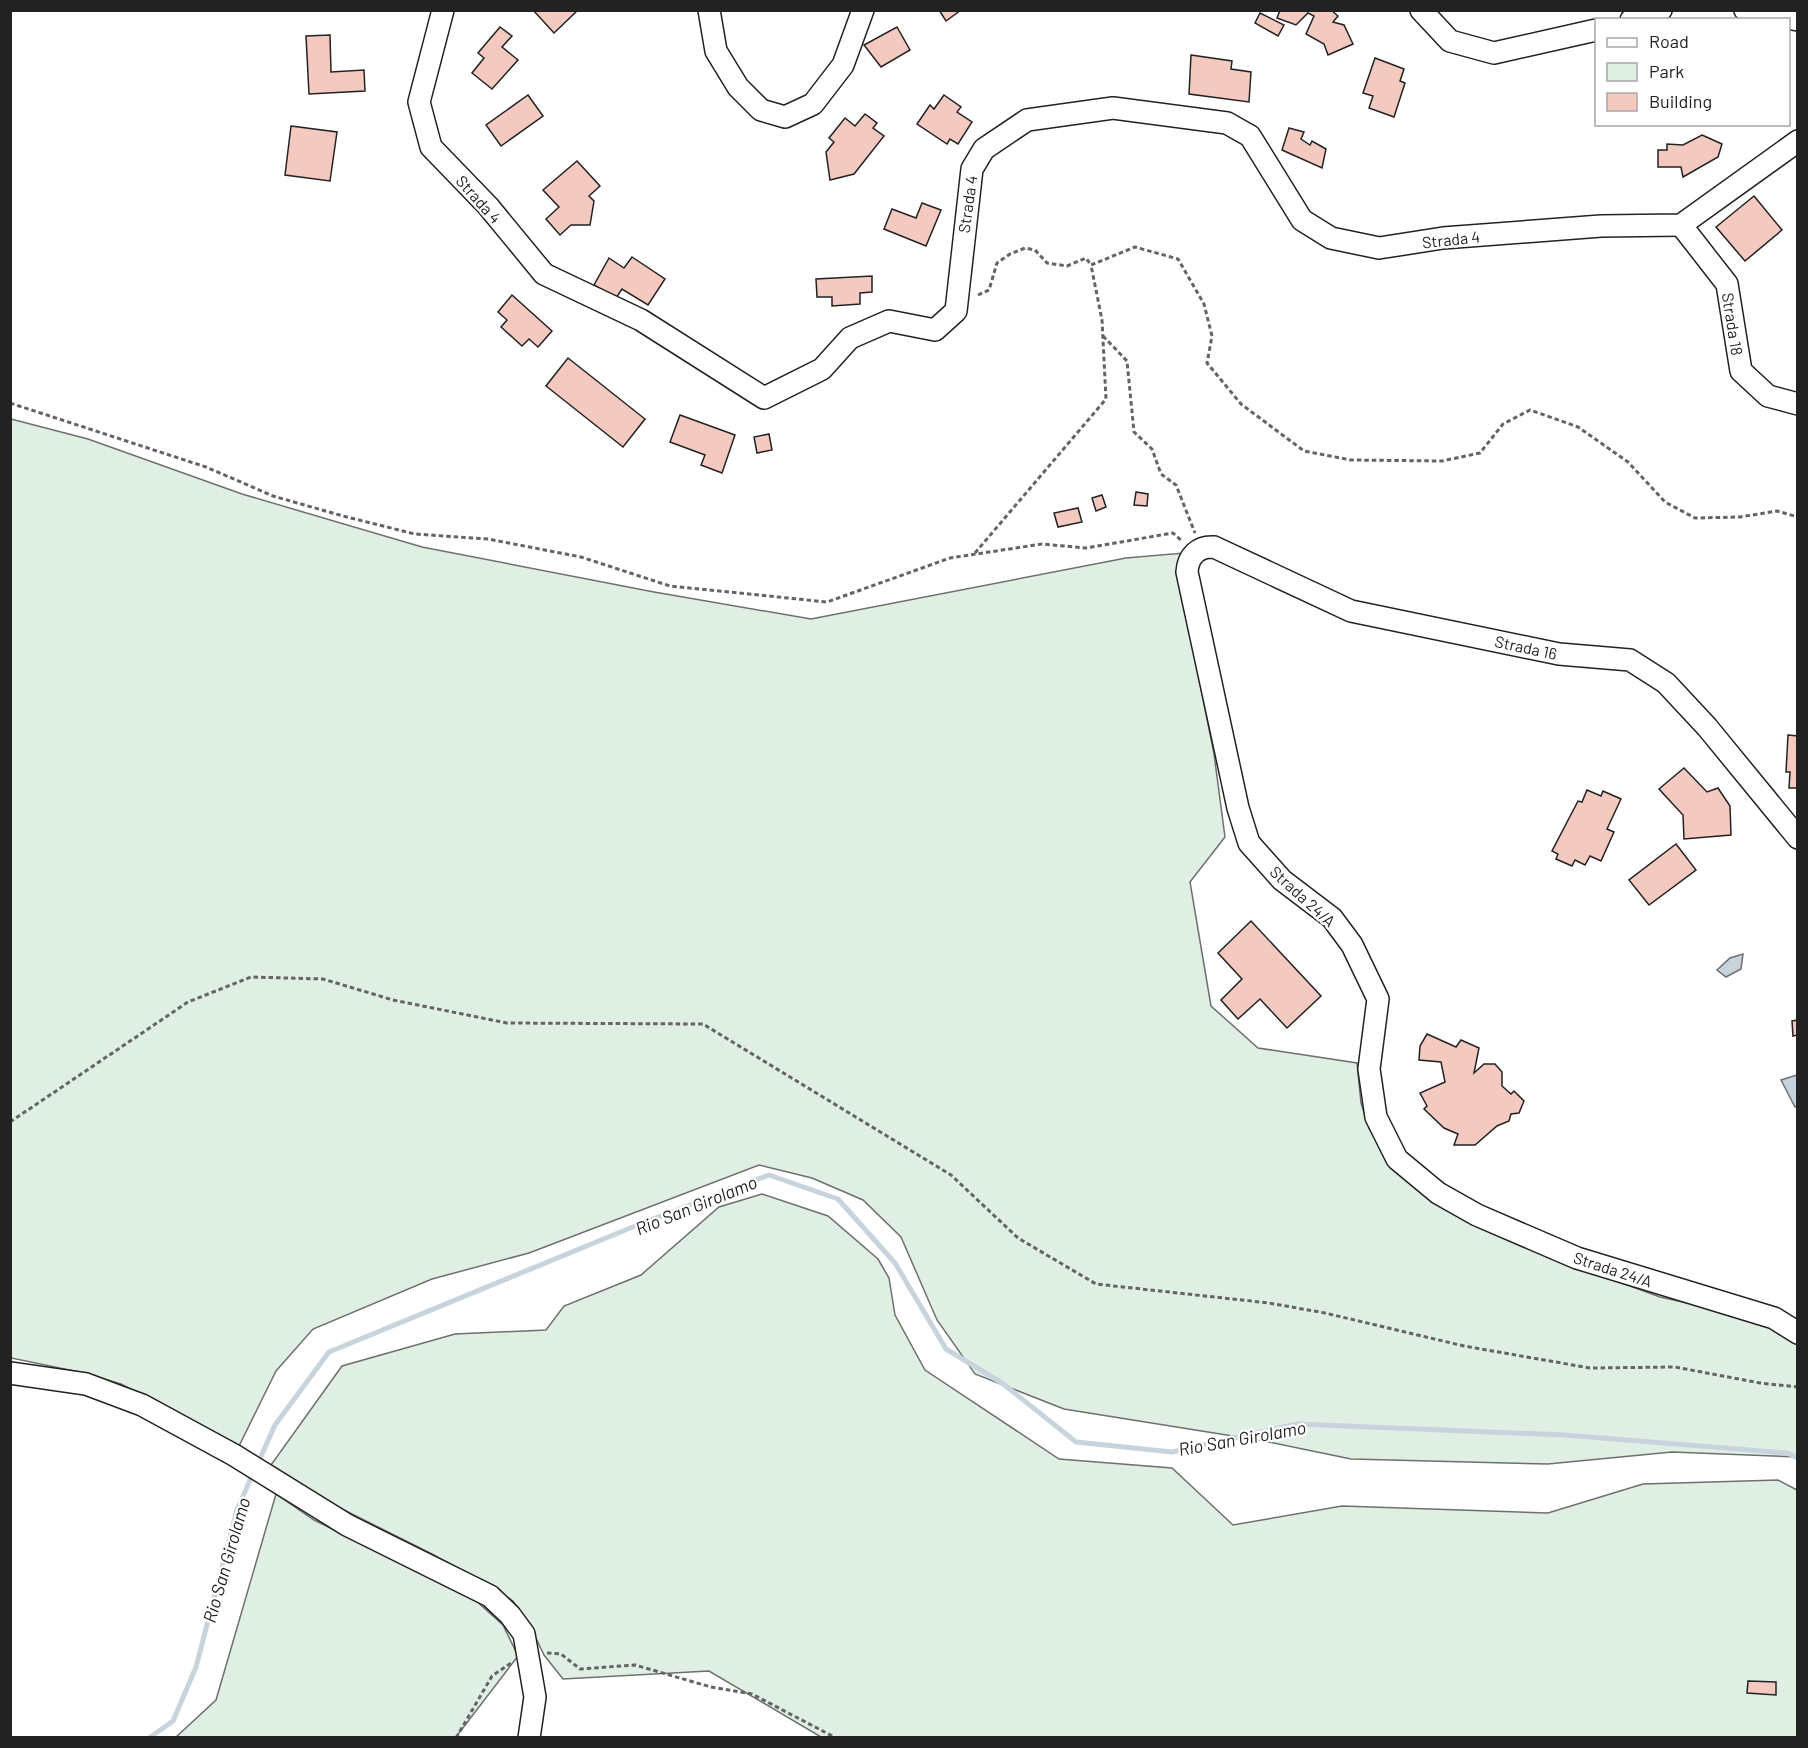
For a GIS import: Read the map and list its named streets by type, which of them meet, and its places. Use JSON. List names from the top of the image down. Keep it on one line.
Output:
{"streets":{"street":["Strada 4","Strada 18","Strada 16","Strada 24/A"]},"crossings":[["Strada 4","Strada 18"],["Strada 16","Strada 24/A"]],"water":["Rio San Girolamo"],"legend":["Road","Park","Building"]}
